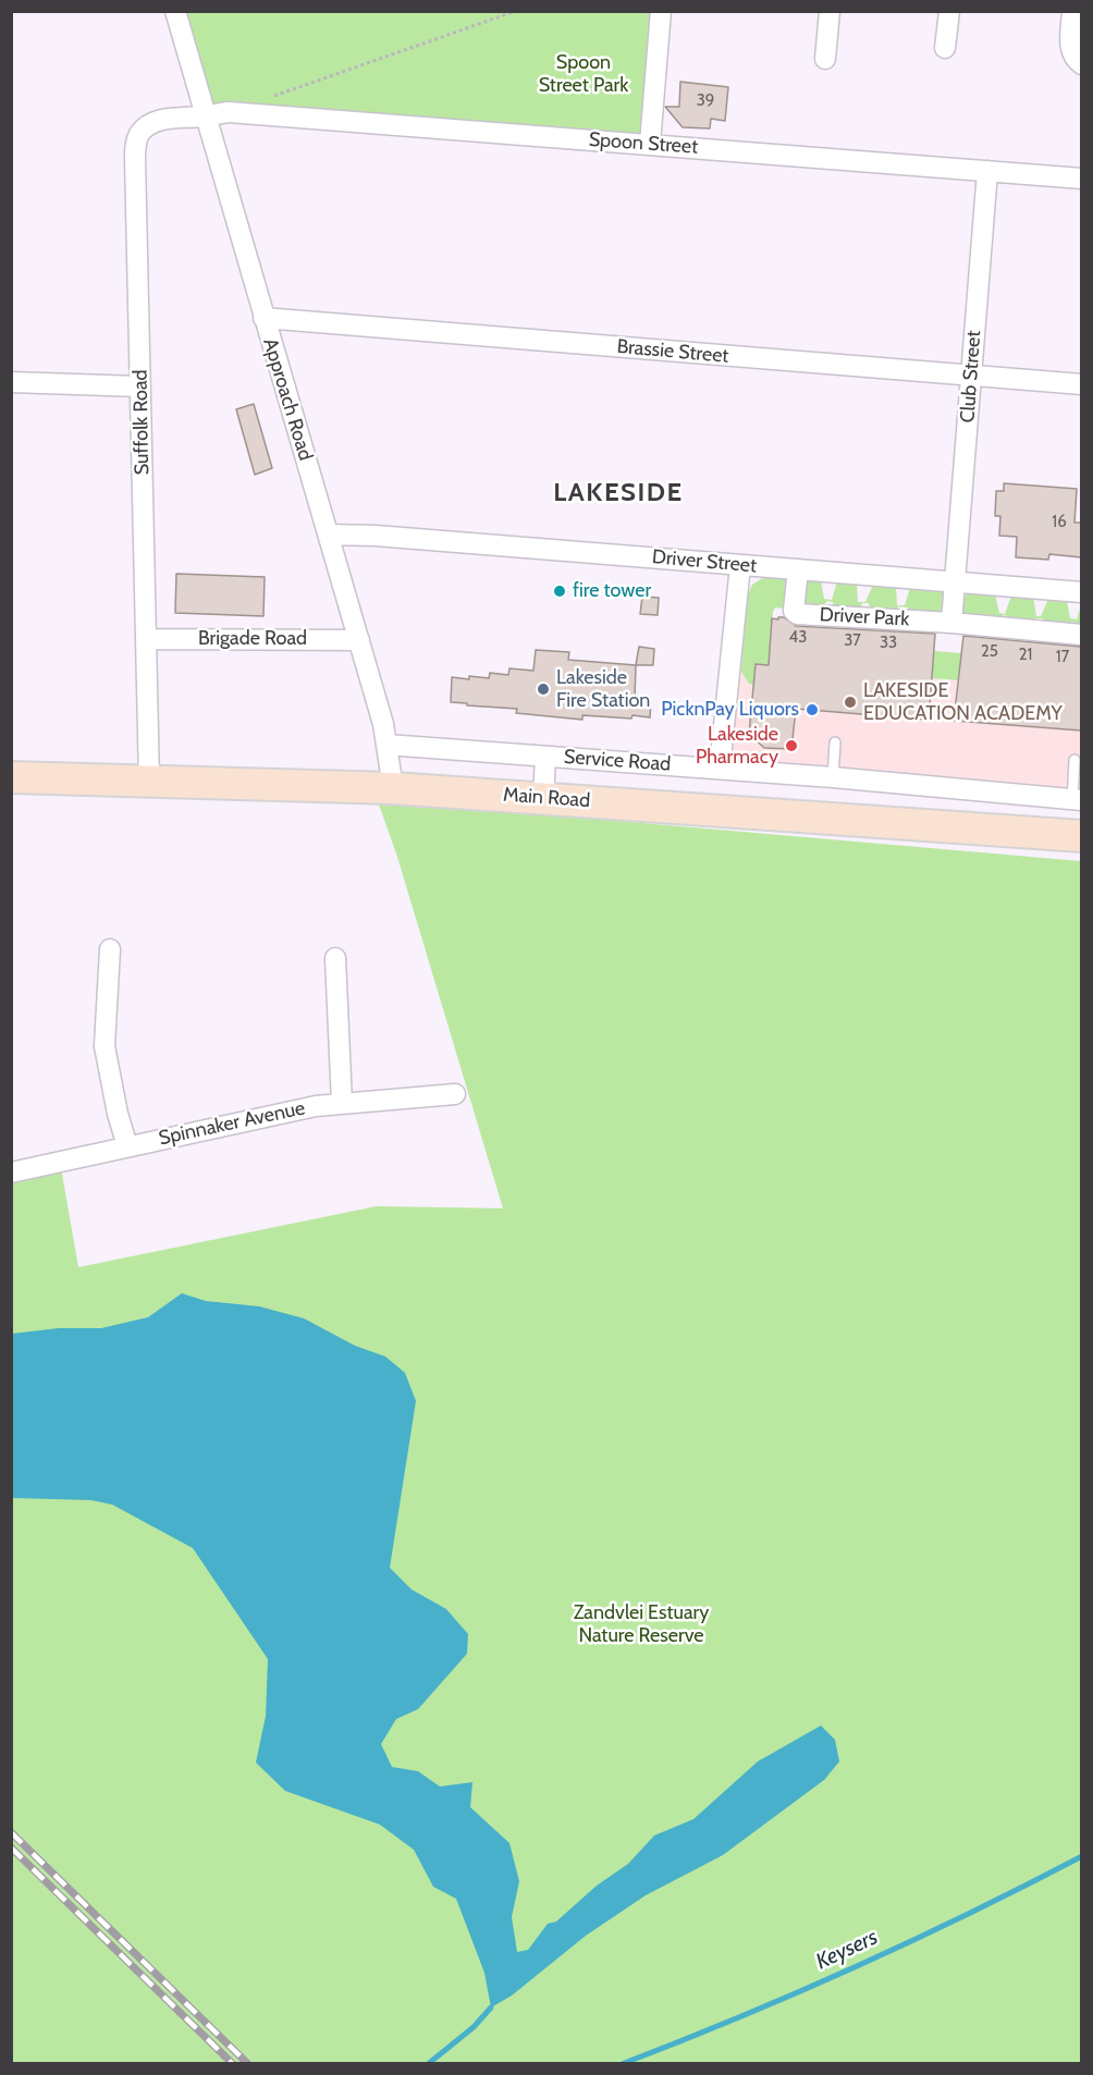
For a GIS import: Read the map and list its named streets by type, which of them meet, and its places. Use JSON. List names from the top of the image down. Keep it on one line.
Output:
{"streets":{"main road":["Main Road"],"street":["Spoon Street","Brassie Street","Club Street","Approach Road","Suffolk Road","Driver Street","Driver Park","Brigade Road","Service Road","Spinnaker Avenue"]},"crossings":[["Spoon Street","Club Street"],["Spoon Street","Approach Road"],["Spoon Street","Suffolk Road"],["Brassie Street","Club Street"],["Brassie Street","Approach Road"],["Club Street","Driver Street"],["Club Street","Driver Park"],["Approach Road","Suffolk Road"],["Approach Road","Driver Street"],["Approach Road","Brigade Road"],["Approach Road","Service Road"],["Approach Road","Main Road"],["Suffolk Road","Brigade Road"],["Suffolk Road","Main Road"],["Driver Street","Driver Park"]],"districts":["LAKESIDE"],"water":["Keysers"],"parks":["Spoon Street Park","Zandvlei Estuary Nature Reserve"],"places":["fire tower","Lakeside Fire Station","LAKESIDE EDUCATION ACADEMY","PicknPay Liquors","Lakeside Pharmacy"],"house_numbers":["39","16","43","37","33","25","21","17"]}
